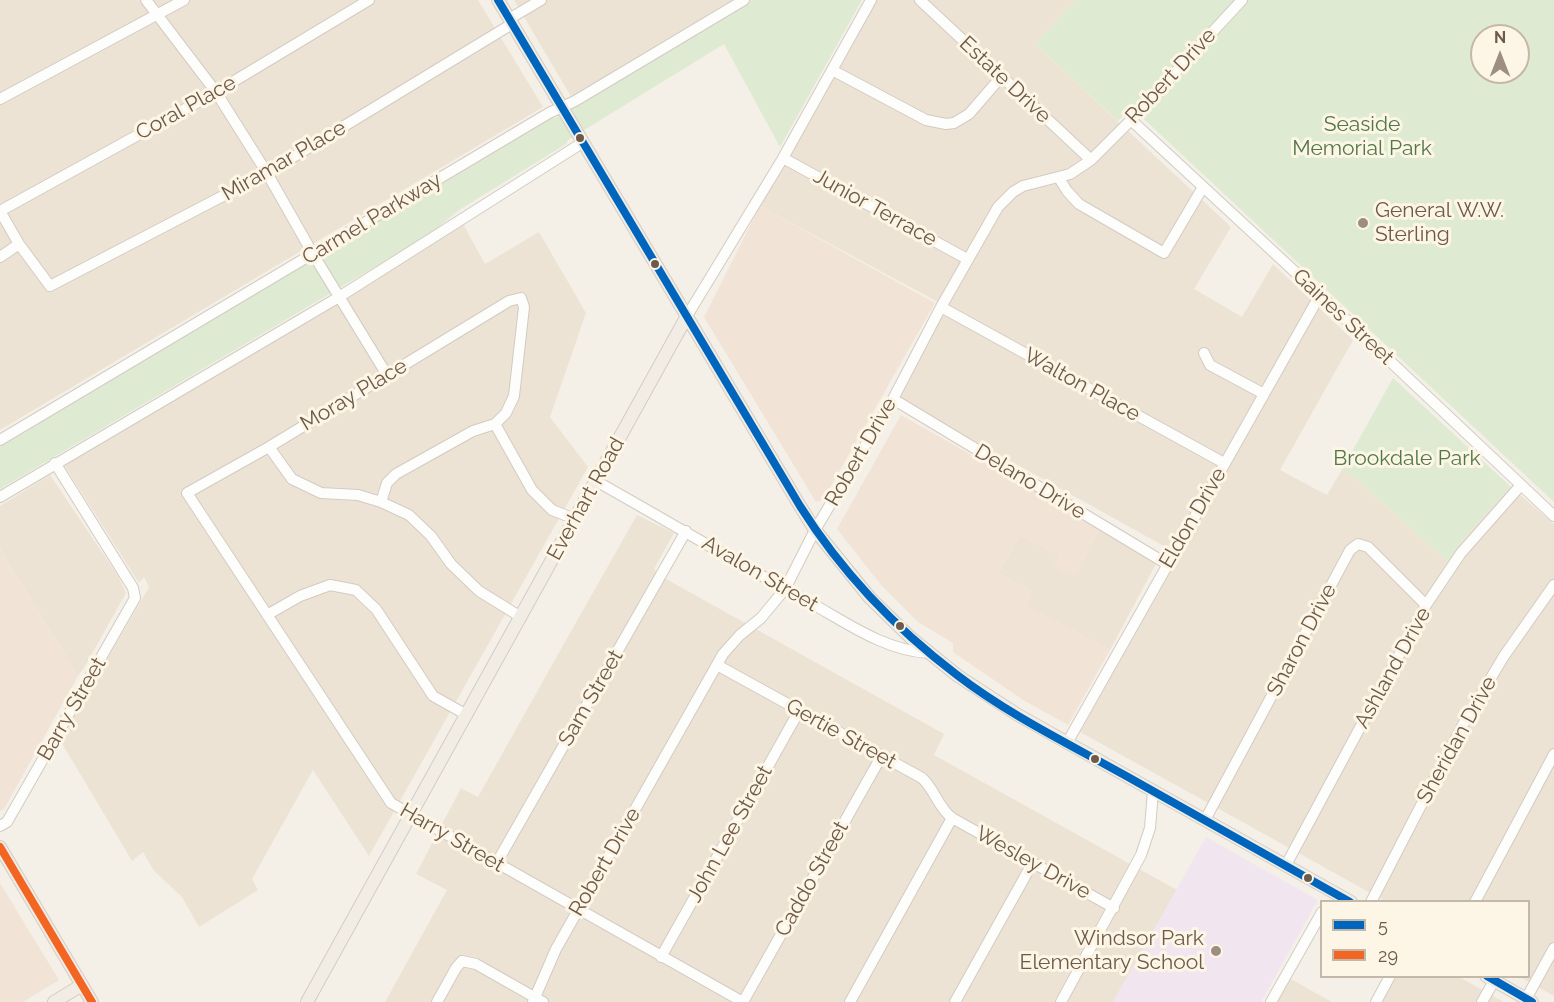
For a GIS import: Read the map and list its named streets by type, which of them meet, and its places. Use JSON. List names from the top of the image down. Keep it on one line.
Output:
{"streets":{"main road":["Everhart Road"],"street":["Robert Drive","Estate Drive","Coral Place","Miramar Place","Junior Terrace","Carmel Parkway","Gaines Street","Walton Place","Moray Place","Delano Drive","Eldon Drive","Avalon Street","Sharon Drive","Ashland Drive","Sam Street","Barry Street","Gertie Street","Sheridan Drive","John Lee Street","Harry Street","Wesley Drive","Caddo Street"]},"crossings":[["Robert Drive","Estate Drive"],["Robert Drive","Junior Terrace"],["Robert Drive","Gaines Street"],["Robert Drive","Walton Place"],["Robert Drive","Delano Drive"],["Robert Drive","Avalon Street"],["Robert Drive","Gertie Street"],["Robert Drive","Harry Street"],["Junior Terrace","Everhart Road"],["Gaines Street","Eldon Drive"],["Gaines Street","Ashland Drive"],["Walton Place","Eldon Drive"],["Moray Place","Harry Street"],["Delano Drive","Eldon Drive"],["Everhart Road","Avalon Street"],["Everhart Road","Harry Street"],["Avalon Street","Sam Street"],["Sharon Drive","Ashland Drive"],["Sam Street","Harry Street"],["Gertie Street","John Lee Street"],["Gertie Street","Wesley Drive"],["Gertie Street","Caddo Street"],["John Lee Street","Harry Street"],["Harry Street","Caddo Street"]],"parks":["Seaside Memorial Park","Brookdale Park"],"places":["General W.W. Sterling","Windsor Park Elementary School"],"lines":["transit line 5","transit line 29"],"legend":["5","29"],"north":"top"}
